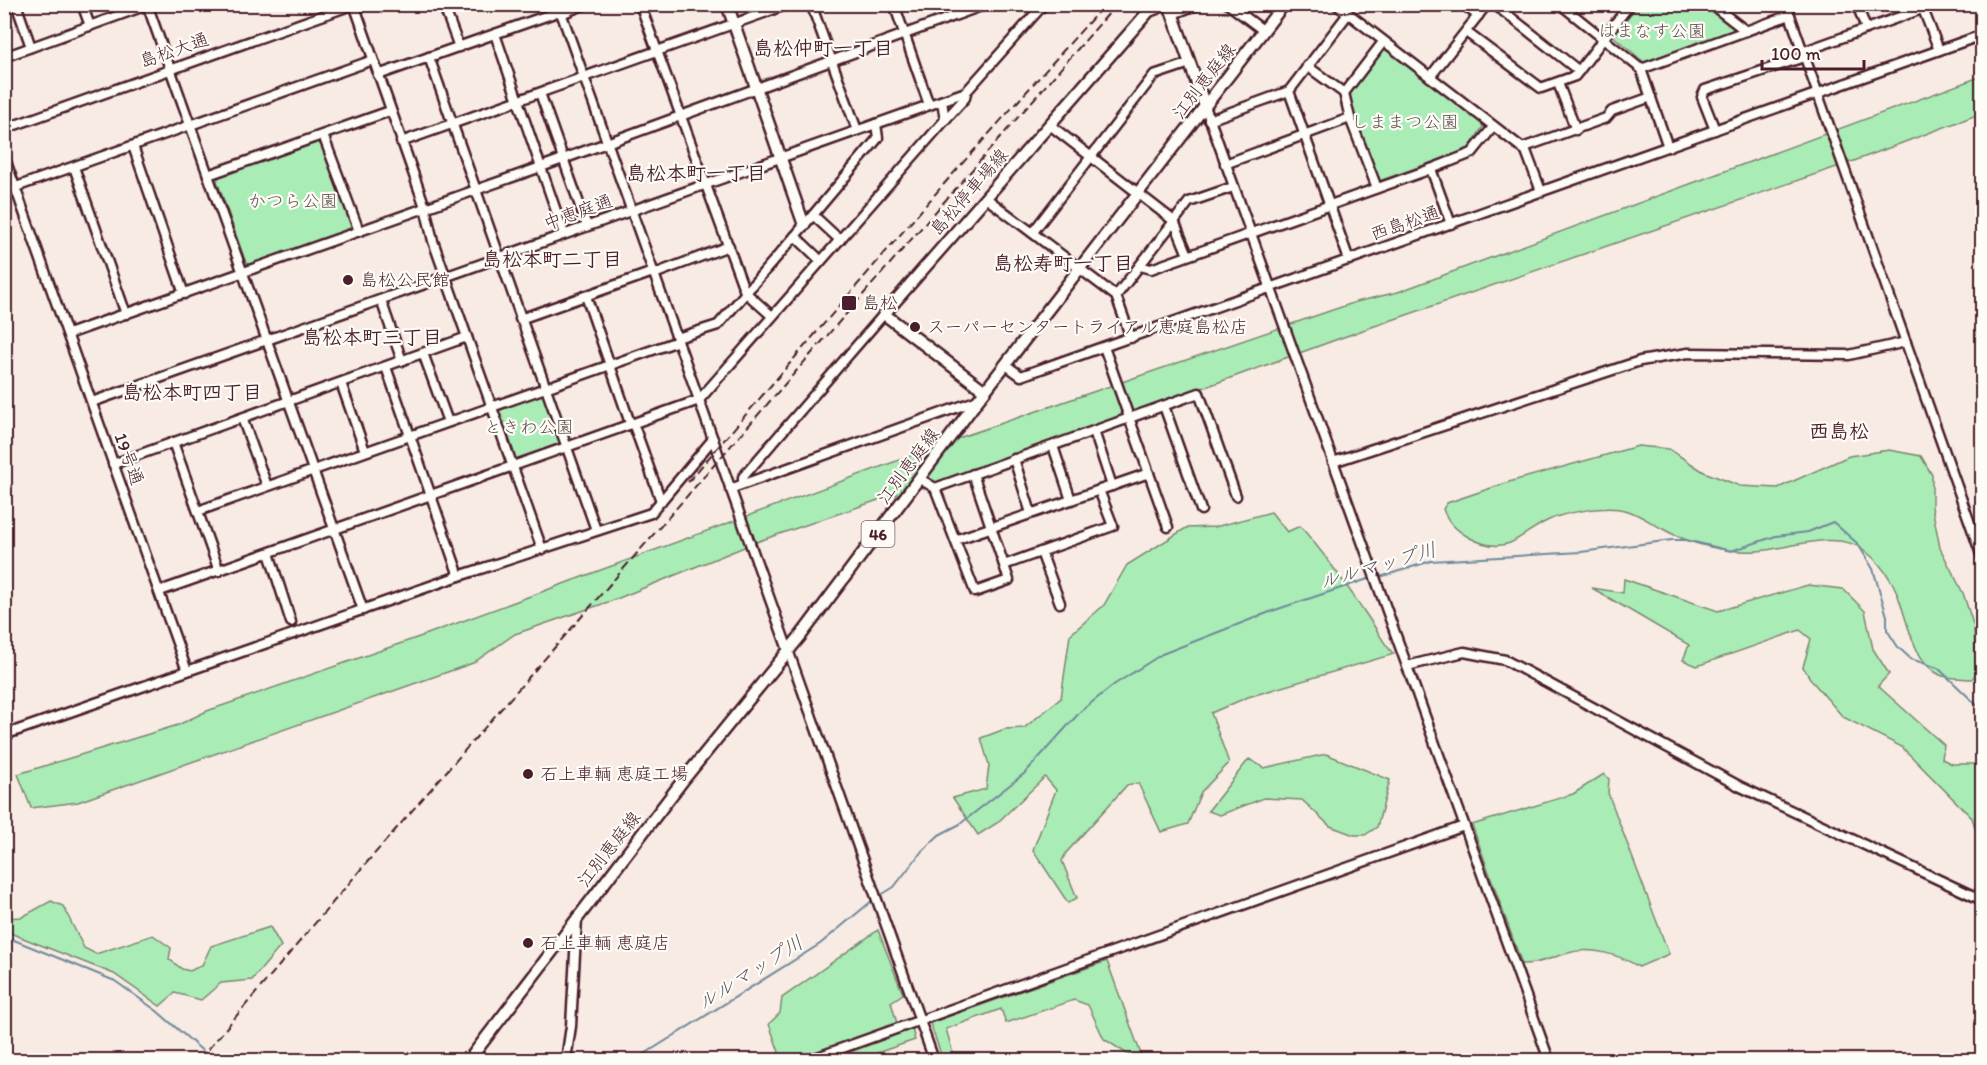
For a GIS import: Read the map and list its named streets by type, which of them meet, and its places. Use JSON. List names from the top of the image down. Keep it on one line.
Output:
{"streets":{"main road":["江別恵庭線","島松停車場線","46"],"street":["島松大通","中恵庭通","西島松通","19号通"]},"crossings":[["江別恵庭線","西島松通"],["中恵庭通","19号通"]],"districts":["島松仲町一丁目","島松本町一丁目","島松本町二丁目","島松寿町一丁目","島松本町三丁目","島松本町四丁目","西島松"],"water":["ルルマップ川"],"parks":["はまなす公園","しままつ公園","かつら公園","ときわ公園"],"places":{"other":["島松公民館","スーパーセンタートライアル恵庭島松店","石上車輌 恵庭工場","石上車輌 恵庭店"],"transit":["島松"]},"scale_bar":"100 m"}
